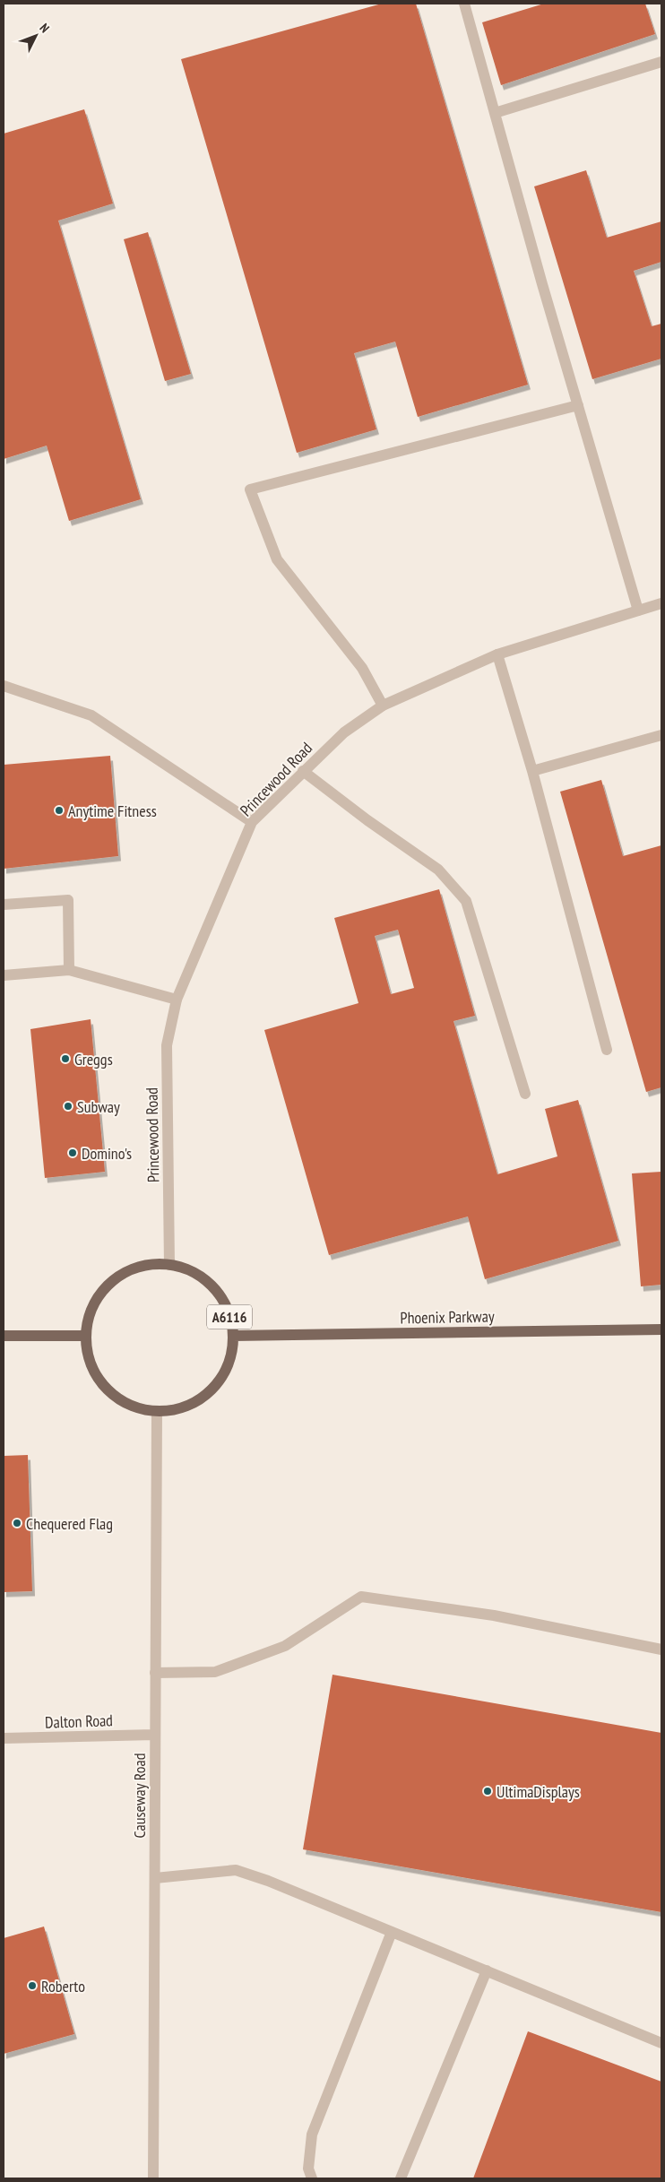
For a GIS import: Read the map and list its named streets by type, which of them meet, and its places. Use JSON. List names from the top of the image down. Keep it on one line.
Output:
{"streets":{"main road":["A6116","Phoenix Parkway"],"street":["Princewood Road","Dalton Road","Causeway Road"]},"crossings":[["Princewood Road","A6116"],["Princewood Road","Phoenix Parkway"],["Princewood Road","Causeway Road"],["A6116","Phoenix Parkway"],["A6116","Causeway Road"],["Phoenix Parkway","Causeway Road"],["Dalton Road","Causeway Road"]],"places":["Anytime Fitness","Greggs","Subway","Domino's","Chequered Flag","UltimaDisplays","Roberto"],"north":"top right"}
